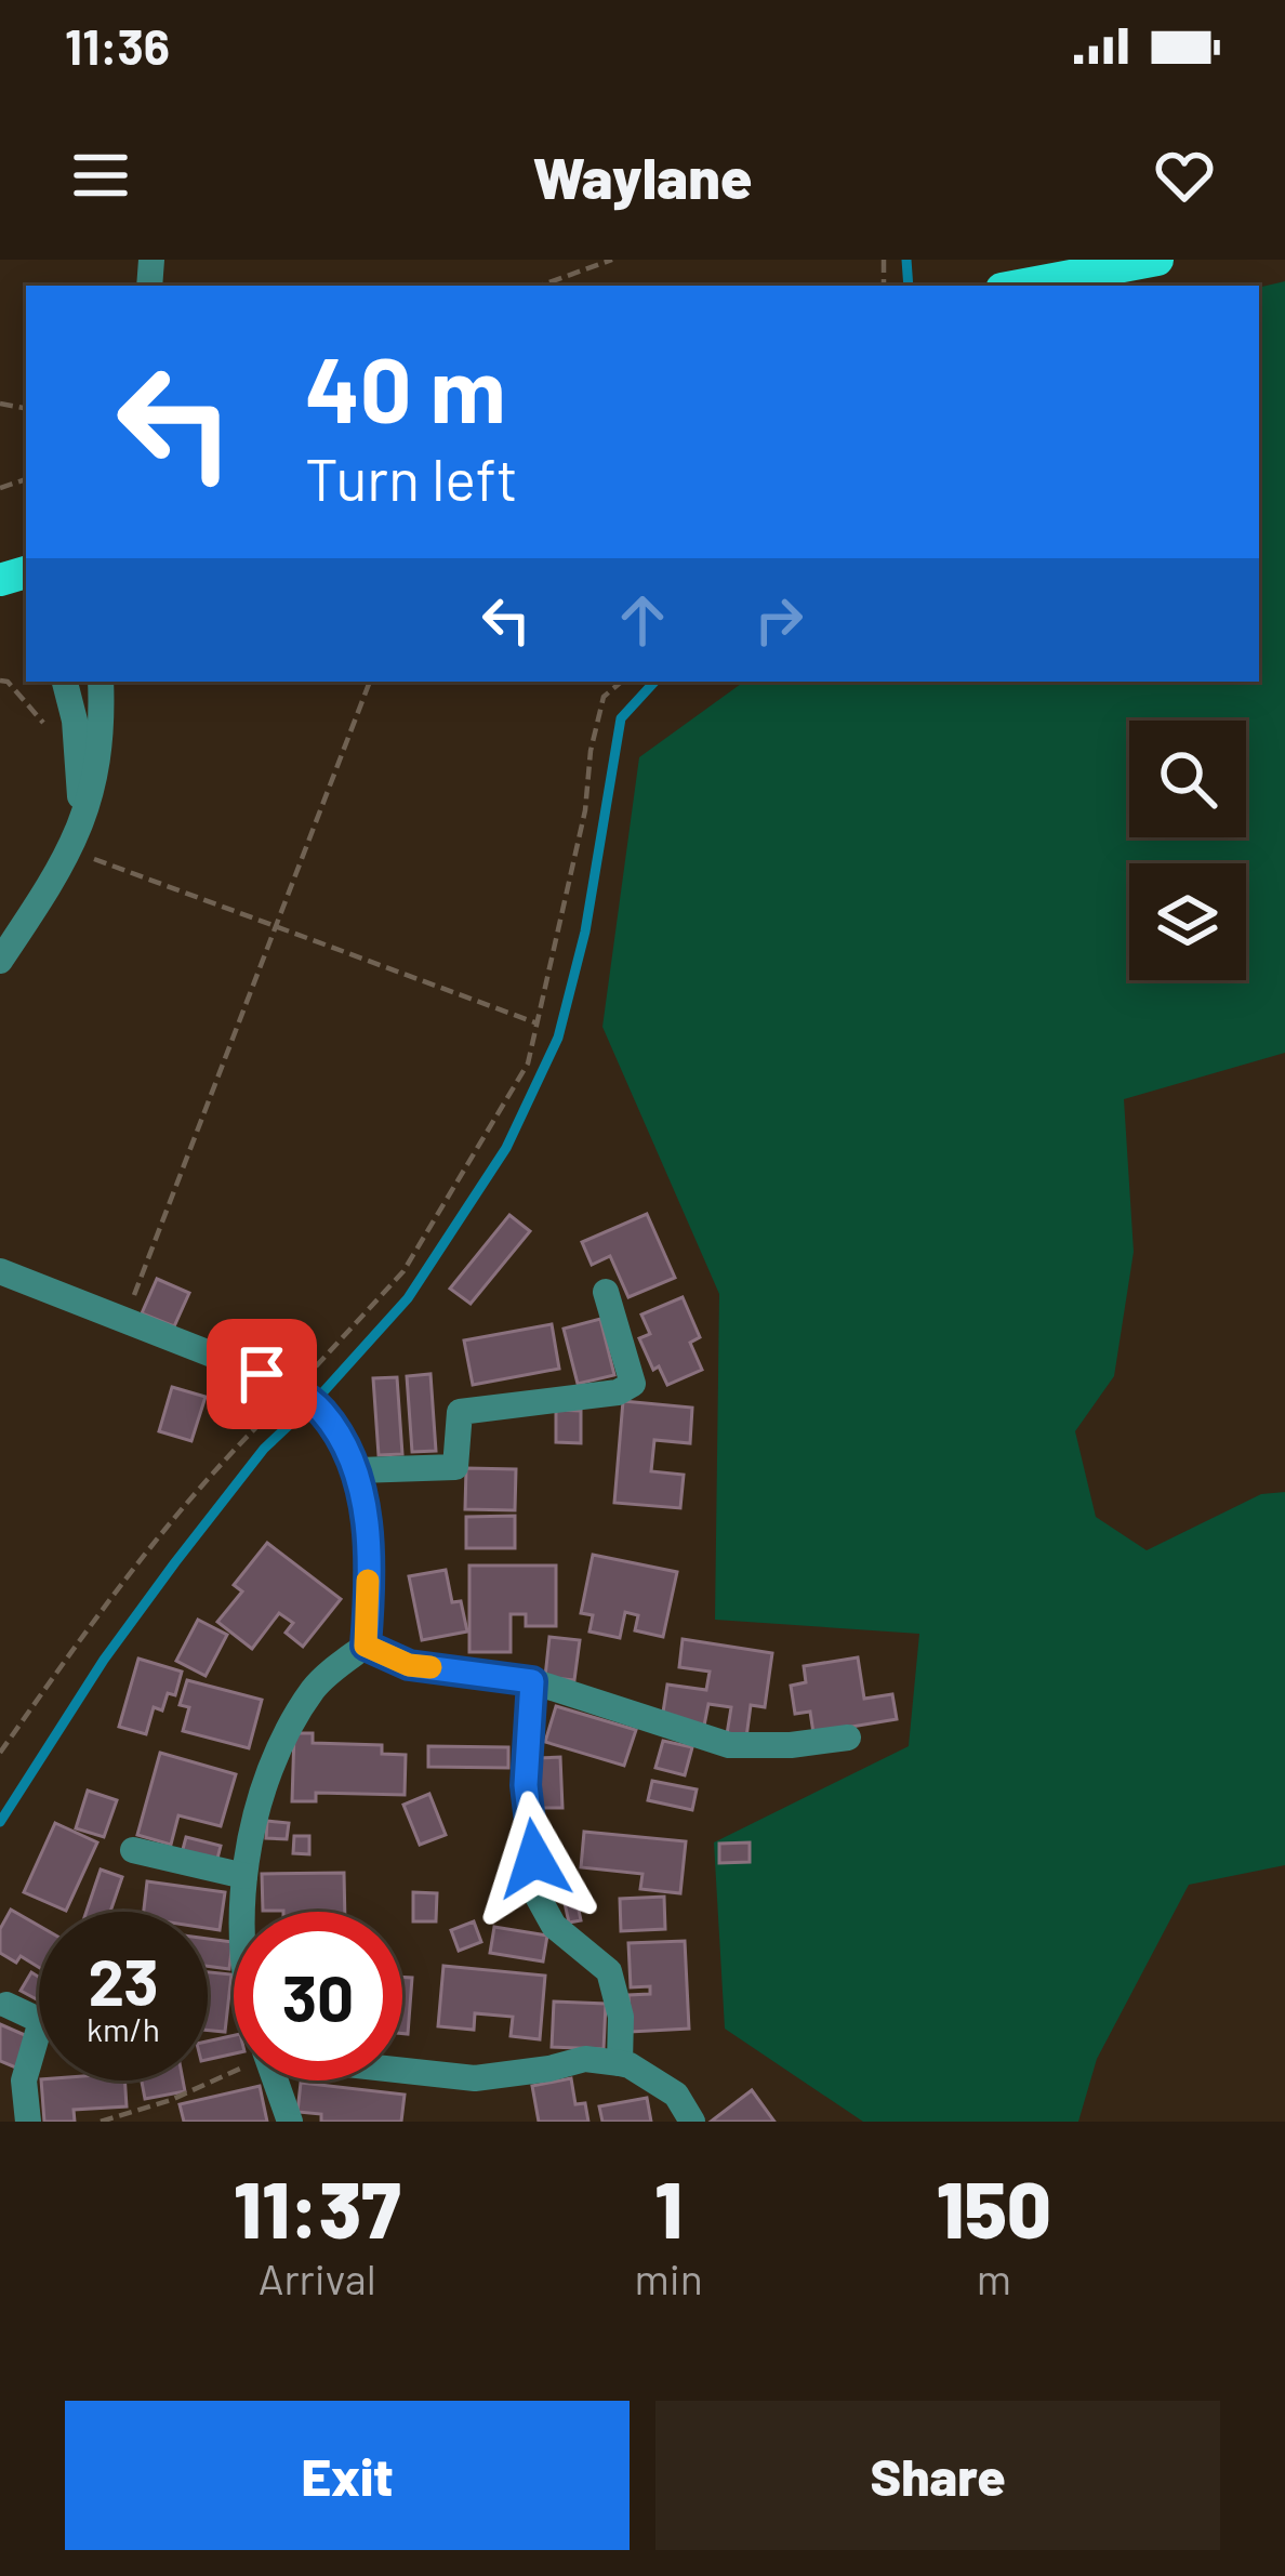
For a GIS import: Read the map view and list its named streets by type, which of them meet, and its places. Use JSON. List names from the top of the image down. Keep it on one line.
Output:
{"page":{"status":"11:36","header":"Waylane","turn":["40 m","Turn left"],"speed":"23 km/h","limit":"30","eta":["11:37","Arrival","1","min","150","m"],"buttons":["Exit","Share"]}}
